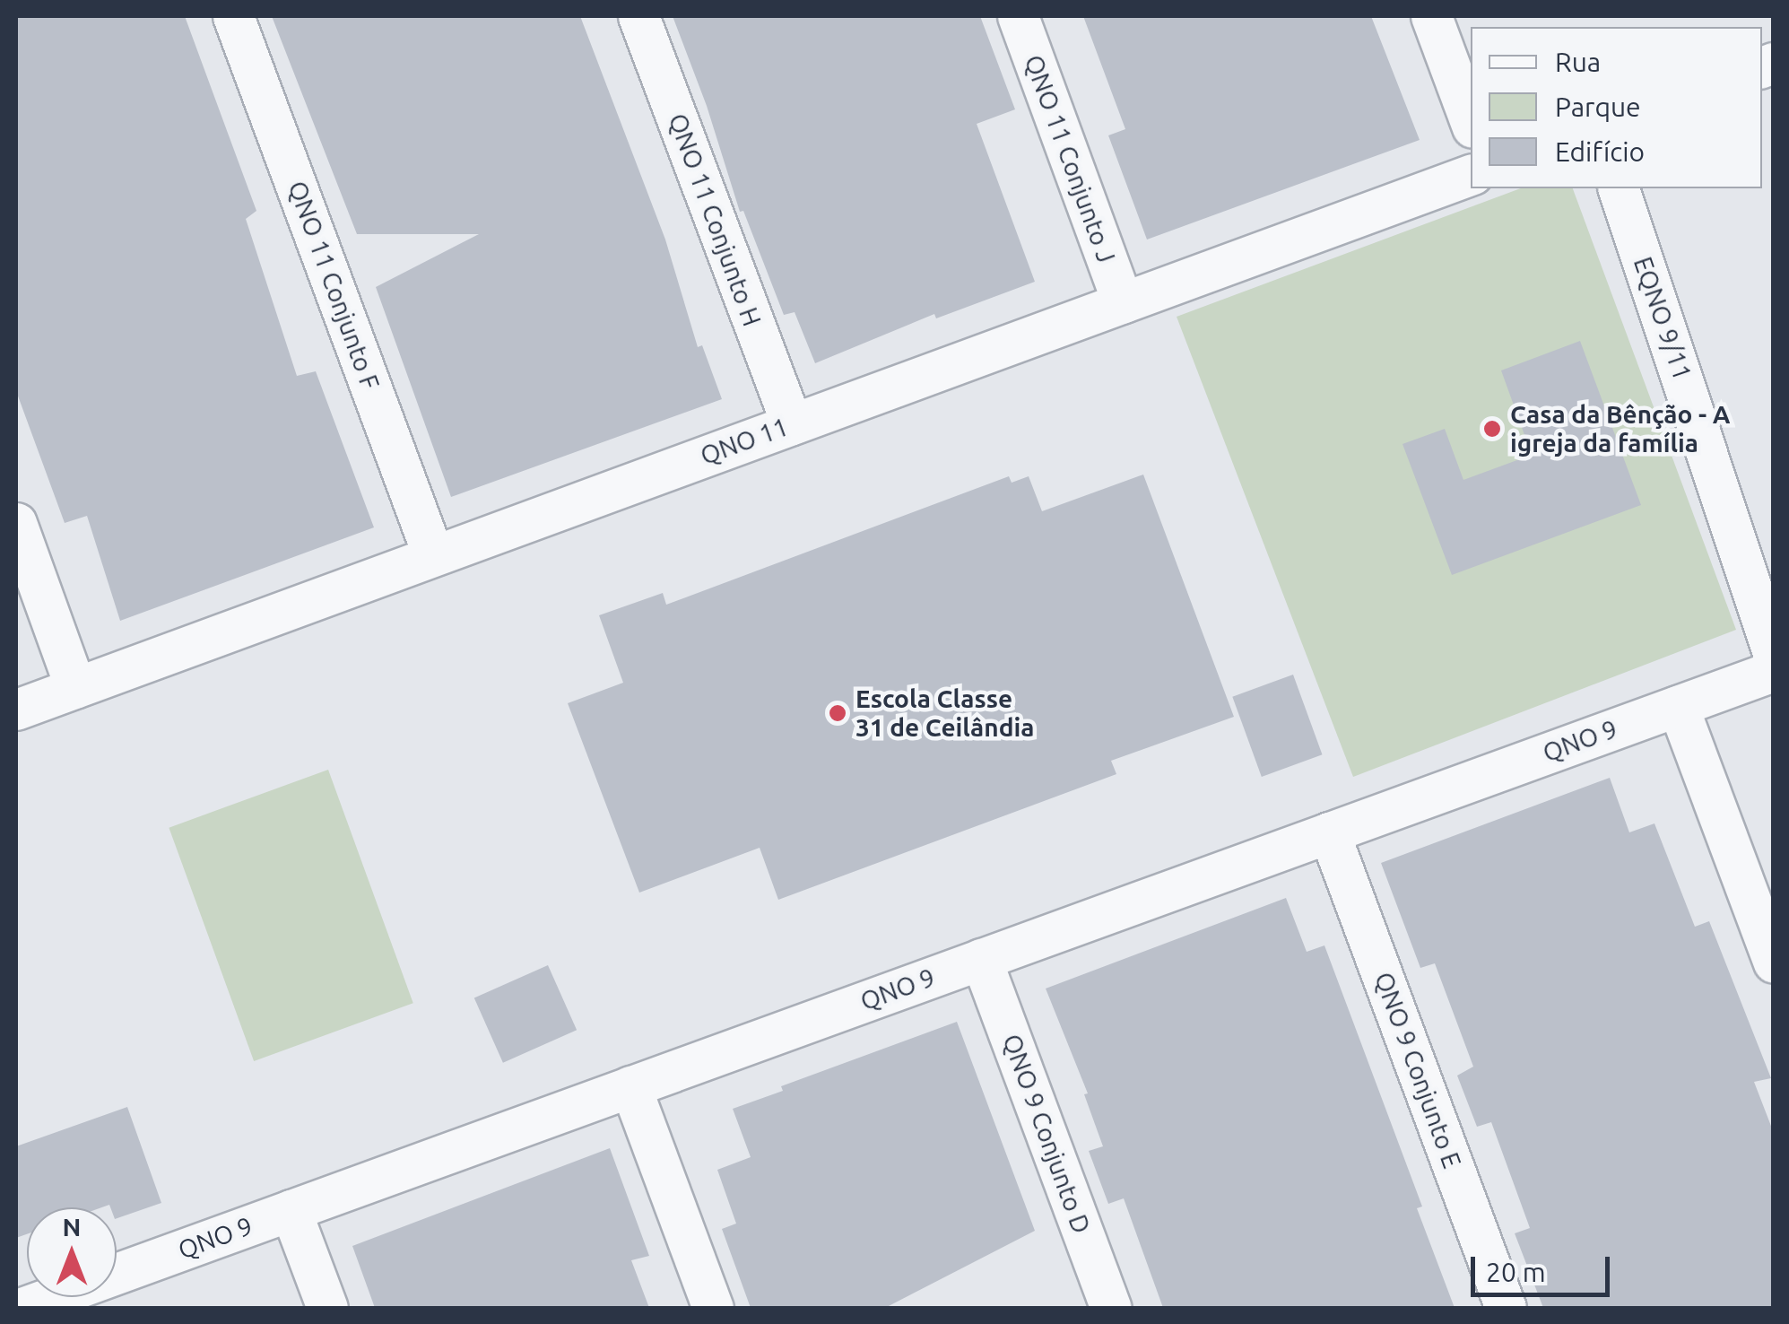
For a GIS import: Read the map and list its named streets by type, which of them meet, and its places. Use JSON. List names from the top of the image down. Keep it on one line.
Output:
{"streets":{"street":["QNO 11 Conjunto J","QNO 11 Conjunto H","QNO 11 Conjunto F","EQNO 9/11","QNO 11","QNO 9","QNO 9 Conjunto E","QNO 9 Conjunto D"]},"crossings":[["QNO 11 Conjunto J","QNO 11"],["QNO 11 Conjunto H","QNO 11"],["QNO 11 Conjunto F","QNO 11"],["QNO 9","QNO 9 Conjunto E"],["QNO 9","QNO 9 Conjunto D"]],"places":["Casa da Bênção - A igreja da família","Escola Classe 31 de Ceilândia"],"legend":["Rua","Parque","Edifício"],"scale_bar":"20 m","north":"top"}
